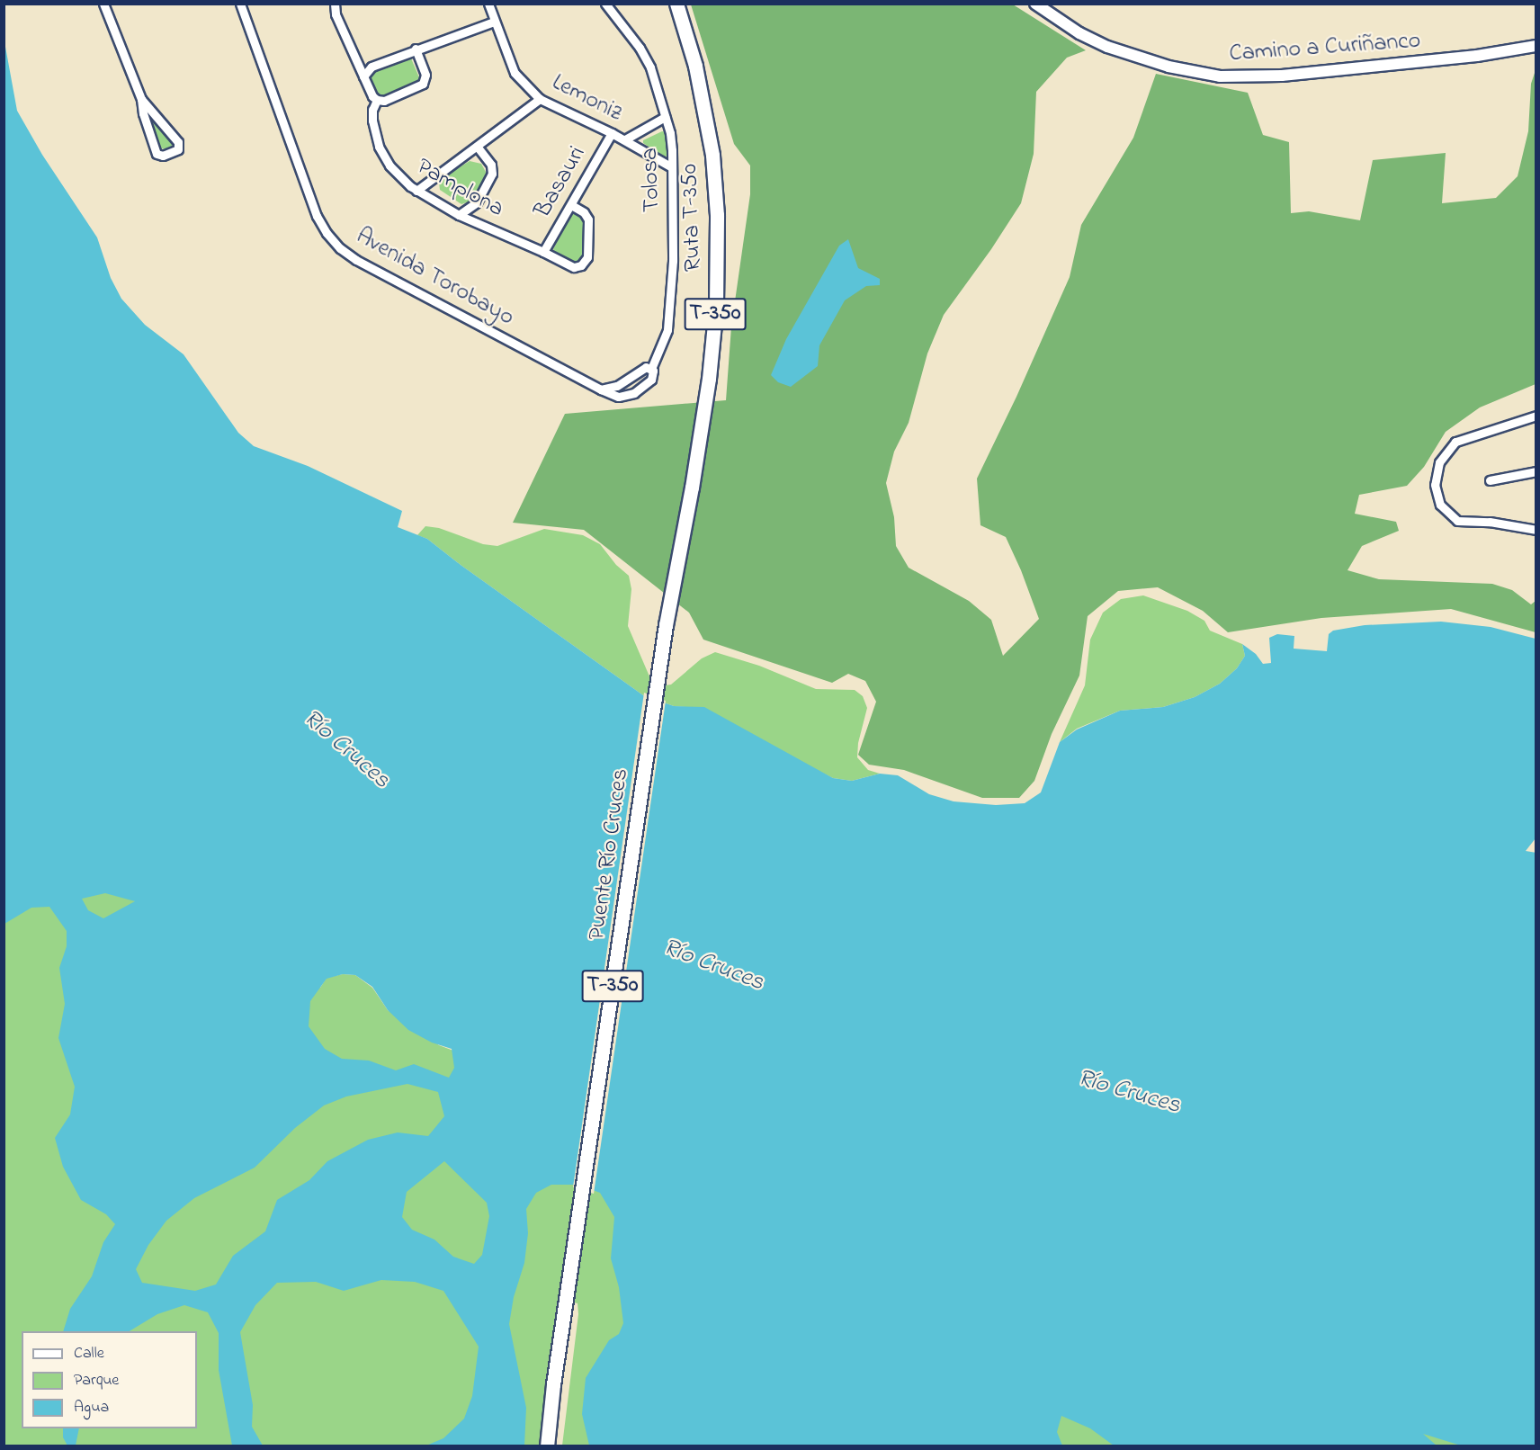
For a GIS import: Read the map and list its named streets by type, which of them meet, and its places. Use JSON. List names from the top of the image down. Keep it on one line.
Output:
{"streets":{"main road":["Ruta T-350","T-350","Puente Río Cruces"],"street":["Camino a Curiñanco","Lemoniz","Tolosa","Basauri","Pamplona","Avenida Torobayo"]},"crossings":[["Lemoniz","Tolosa"],["Lemoniz","Basauri"],["Tolosa","Avenida Torobayo"],["Basauri","Pamplona"],["Ruta T-350","Puente Río Cruces"]],"water":["Río Cruces"],"legend":["Calle","Parque","Agua"]}
